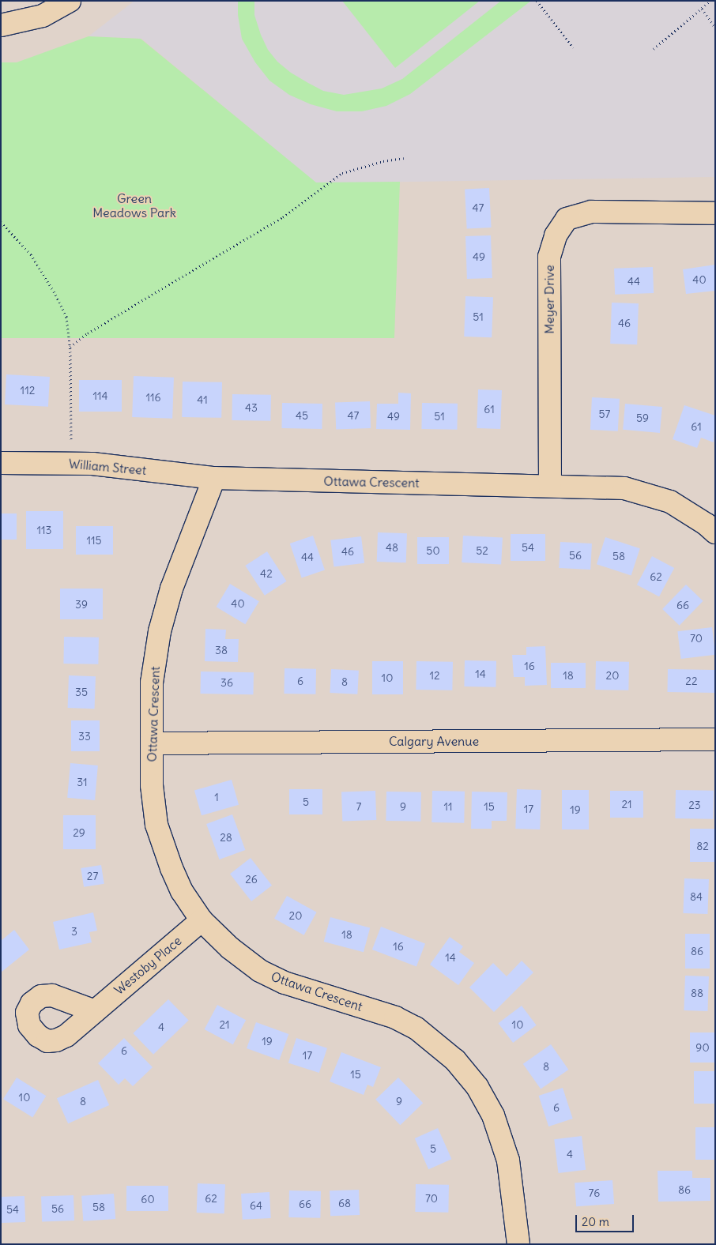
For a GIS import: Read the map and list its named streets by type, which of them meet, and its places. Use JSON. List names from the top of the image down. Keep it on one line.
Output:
{"streets":{"street":["Meyer Drive","William Street","Ottawa Crescent","Calgary Avenue","Westoby Place"]},"crossings":[["Meyer Drive","Ottawa Crescent"],["William Street","Ottawa Crescent"],["Ottawa Crescent","Calgary Avenue"],["Ottawa Crescent","Westoby Place"]],"parks":["Green Meadows Park"],"house_numbers":["47","49","40","44","51","46","112","114","116","41","43","61","57","45","47","49","51","59","61","113","115","48","54","50","52","46","56","58","44","42","62","40","39","66","70","38","16","14","12","18","20","10","6","22","8","36","35","33","31","1","5","21","23","7","9","11","15","17","19","29","28","82","27","26","84","20","3","18","16","86","14","88","21","10","4","19","90","6","17","8","15","10","8","9","6","5","4","86","76","62","70","60","68","66","64","58","56","54"],"scale_bar":"20 m"}
